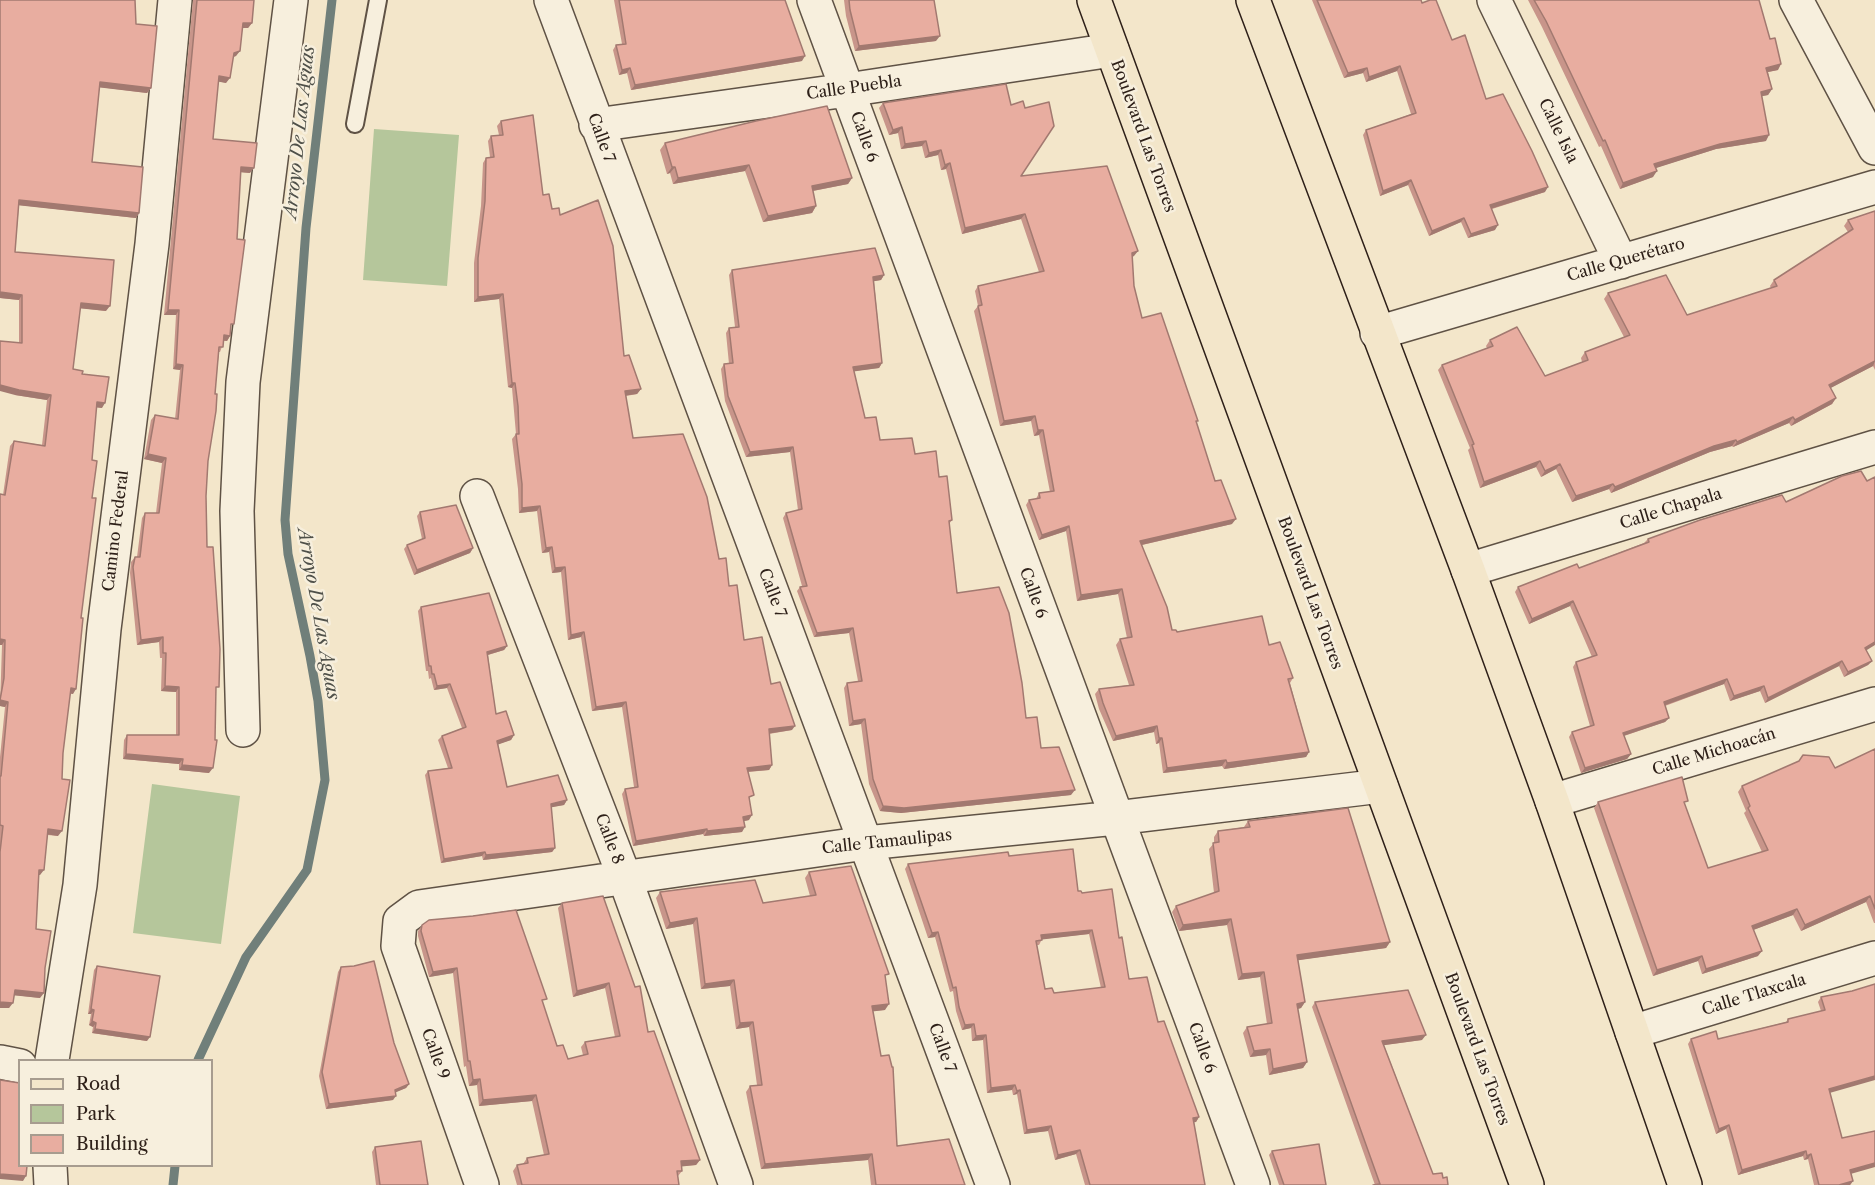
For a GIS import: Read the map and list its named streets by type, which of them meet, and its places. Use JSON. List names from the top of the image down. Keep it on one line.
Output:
{"streets":{"main road":["Boulevard Las Torres"],"street":["Calle Puebla","Calle Isla","Calle 6","Calle 7","Calle Querétaro","Calle Chapala","Camino Federal","Calle Michoacán","Calle 8","Calle Tamaulipas","Calle Tlaxcala","Calle 9"]},"crossings":[["Calle Puebla","Boulevard Las Torres"],["Calle Puebla","Calle 6"],["Calle Puebla","Calle 7"],["Calle Isla","Calle Querétaro"],["Boulevard Las Torres","Calle Tamaulipas"],["Calle 6","Calle Tamaulipas"],["Calle 7","Calle Tamaulipas"],["Calle 8","Calle Tamaulipas"],["Calle Tamaulipas","Calle 9"]],"water":["Arroyo De Las Aguas"],"legend":["Road","Park","Building"]}
